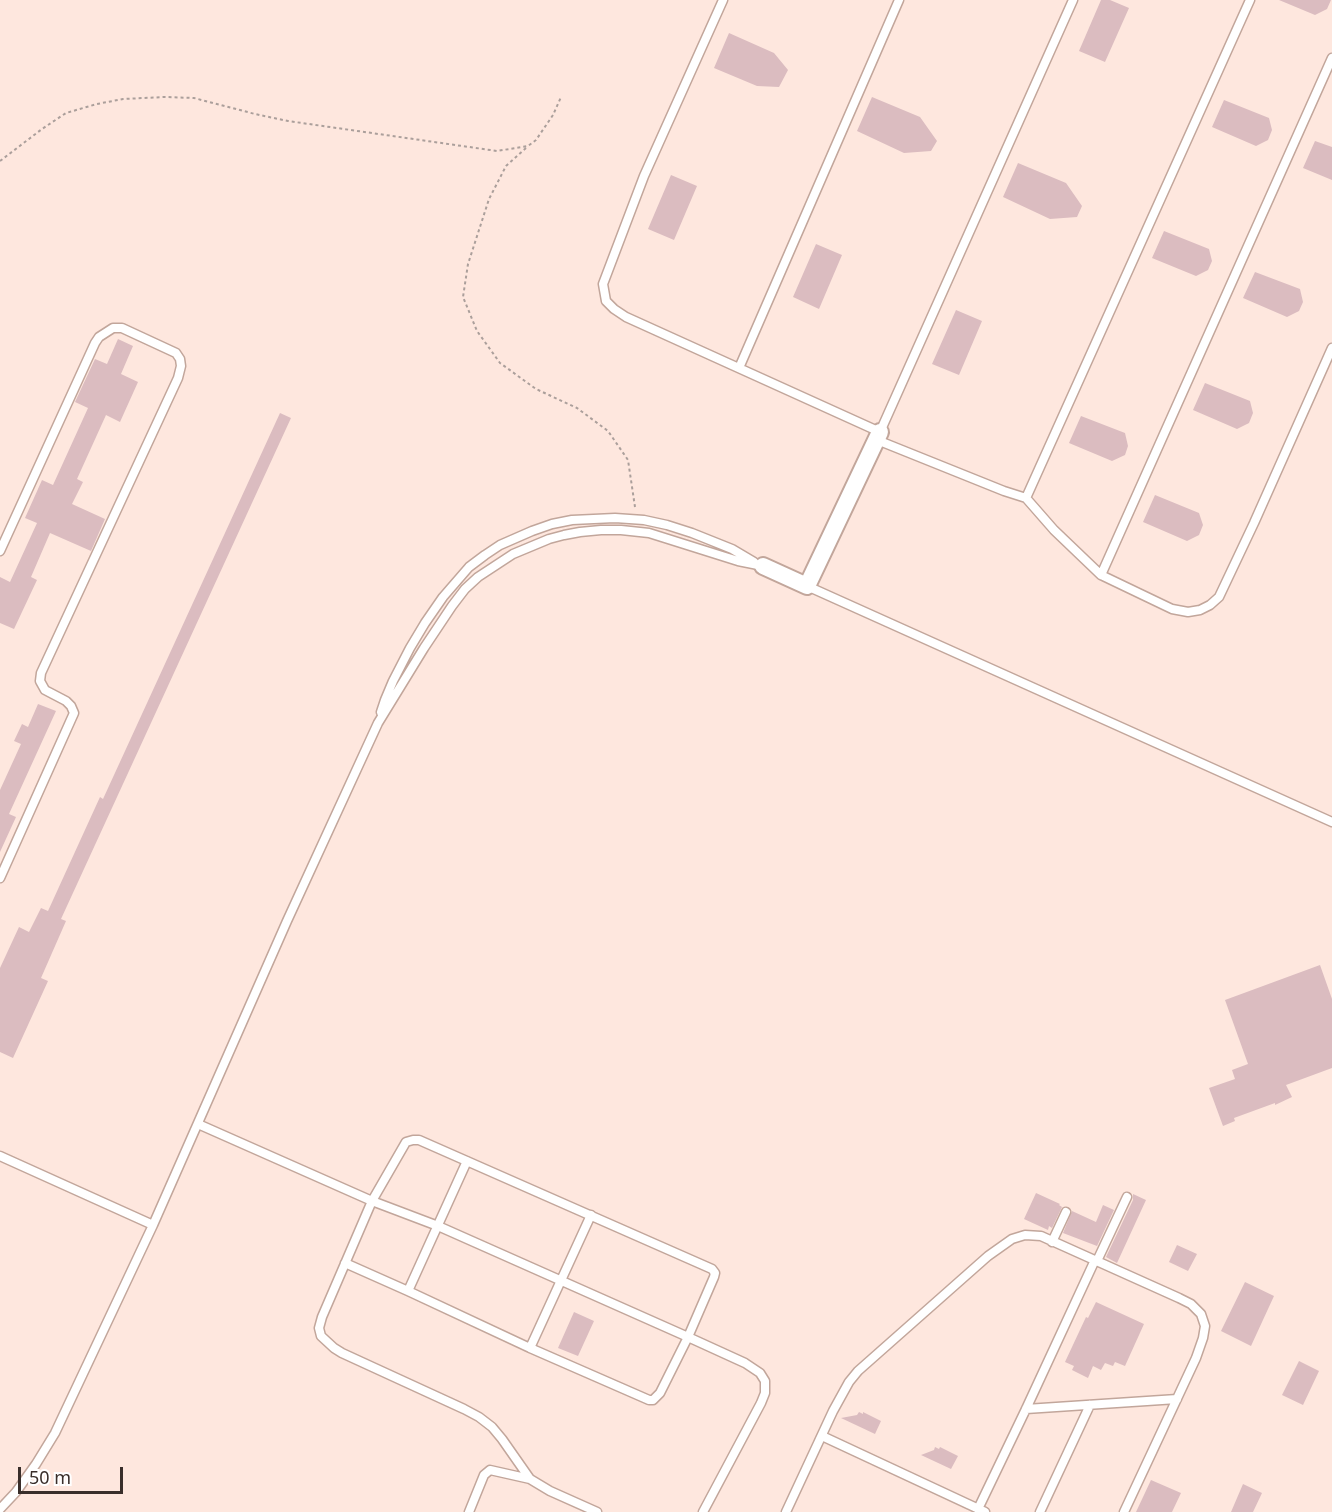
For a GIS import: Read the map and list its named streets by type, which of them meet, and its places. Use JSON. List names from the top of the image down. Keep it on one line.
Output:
{"scale_bar":"50 m"}
